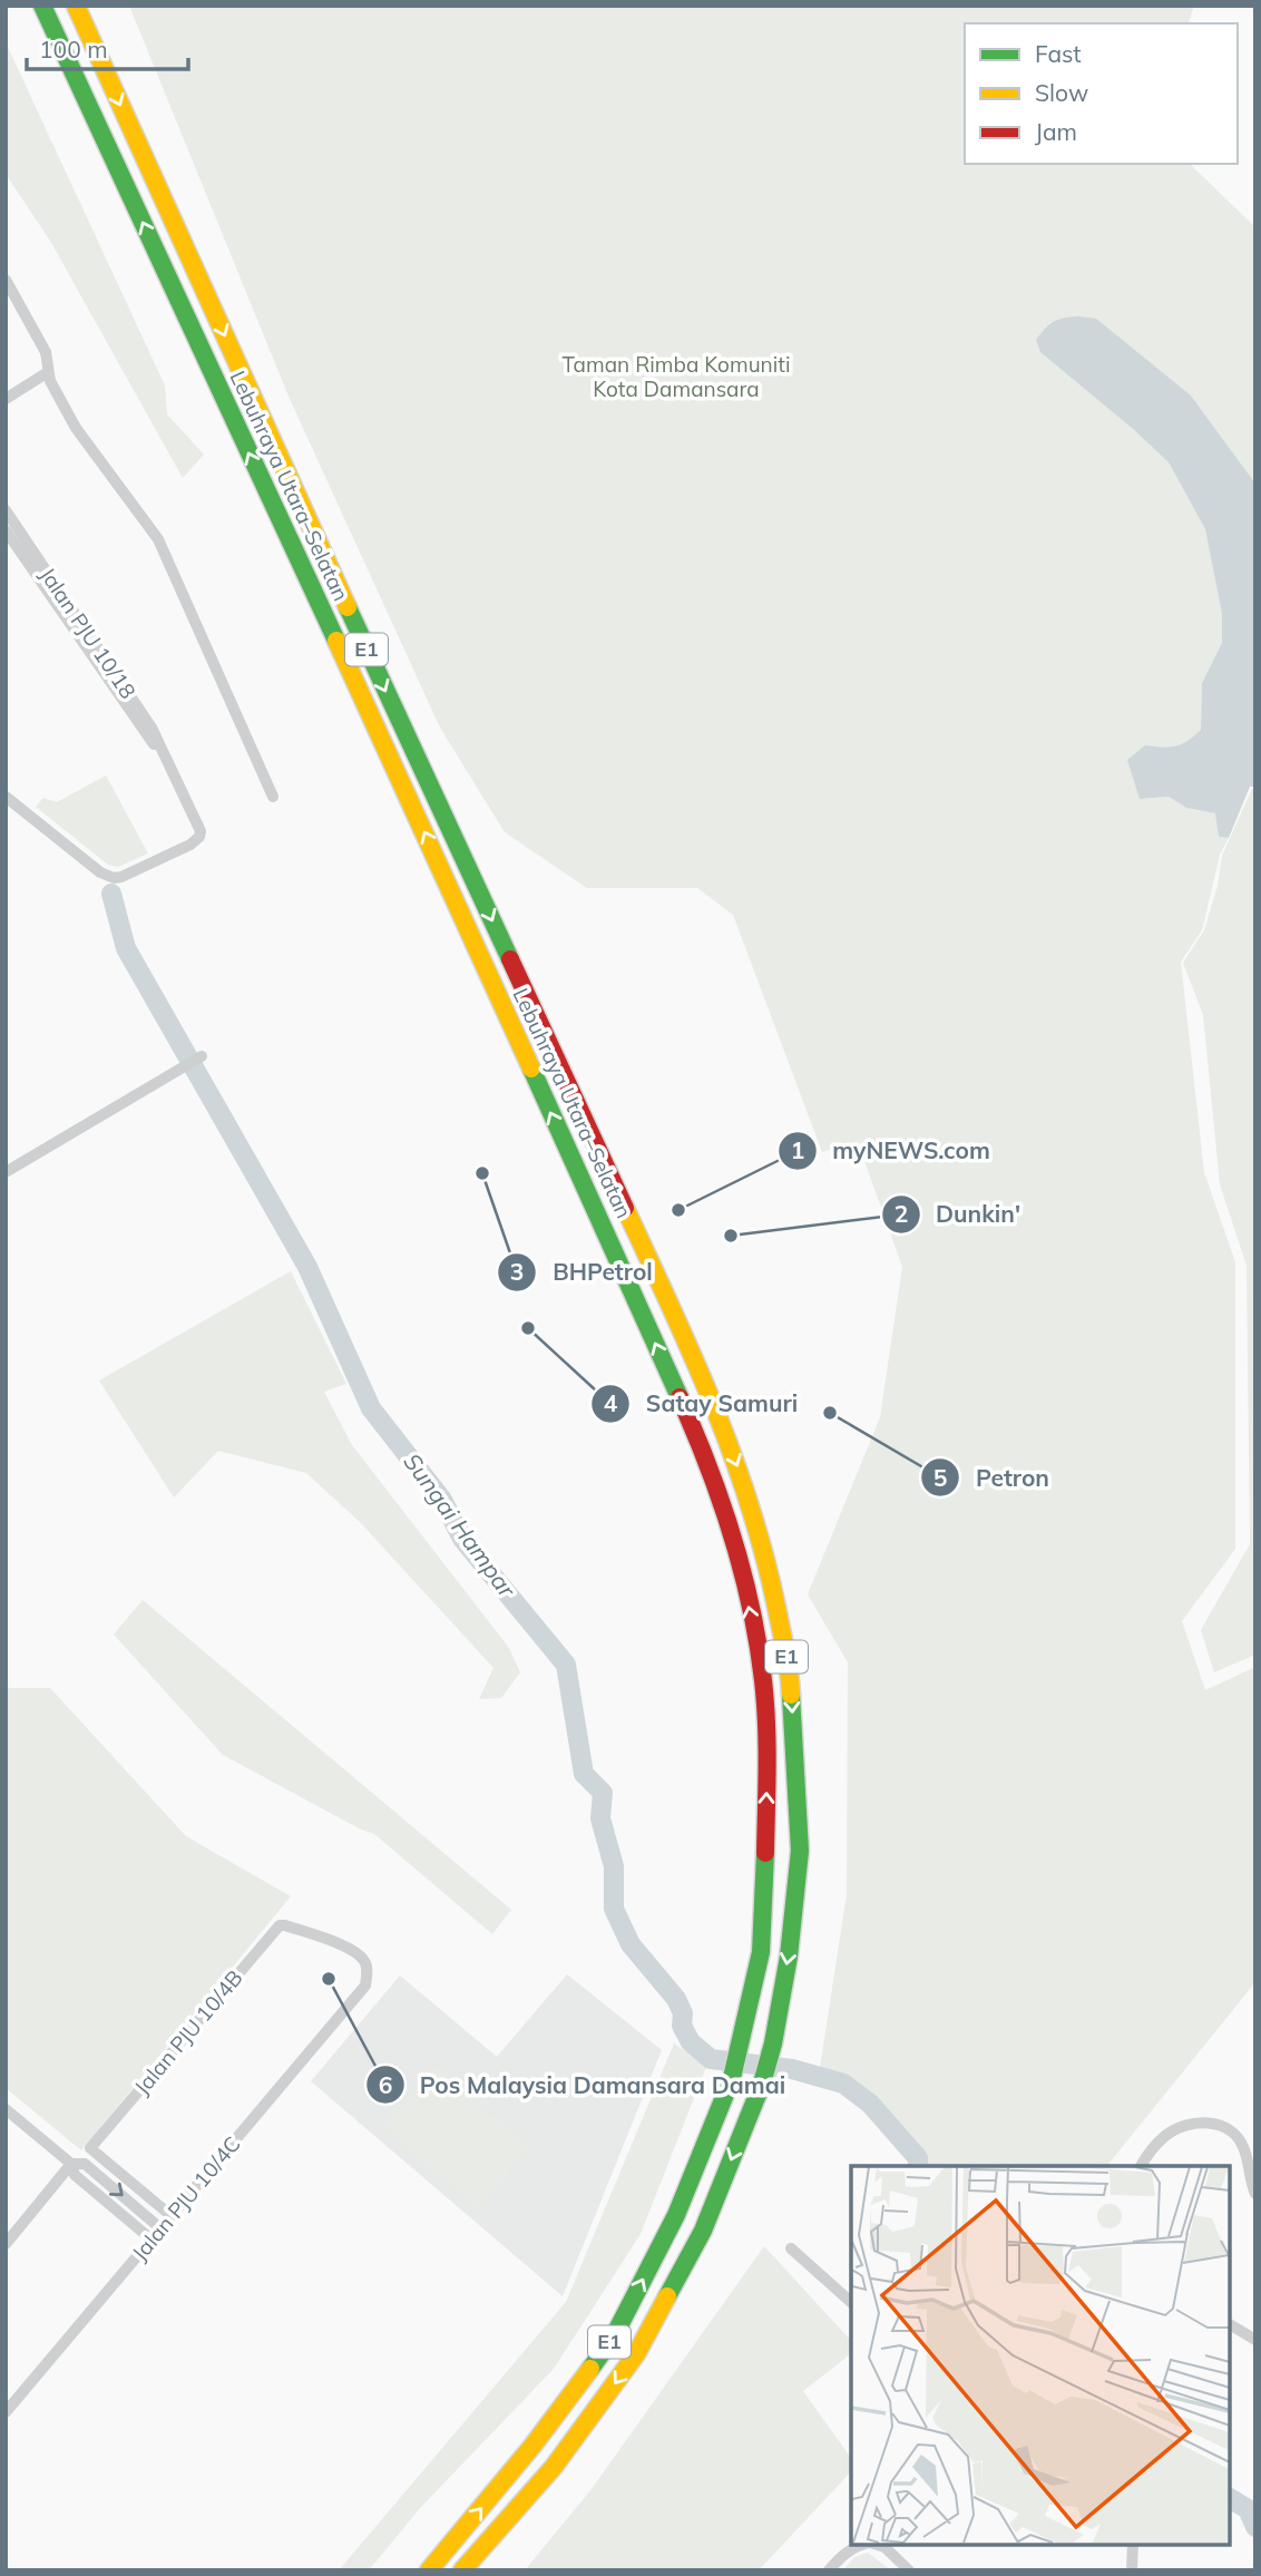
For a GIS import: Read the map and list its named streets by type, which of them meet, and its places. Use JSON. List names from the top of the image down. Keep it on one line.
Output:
{"streets":{"highway":["Lebuhraya Utara–Selatan","E1"],"street":["Jalan PJU 10/18","Jalan PJU 10/4B","Jalan PJU 10/4C"]},"crossings":[["Jalan PJU 10/4B","Jalan PJU 10/4C"]],"water":["Sungai Hampar"],"parks":["Taman Rimba Komuniti Kota Damansara"],"places":["BHPetrol","myNEWS.com","Dunkin'","Satay Samuri","Petron","Pos Malaysia Damansara Damai"],"legend":["Fast","Slow","Jam"],"scale_bar":"100 m"}
